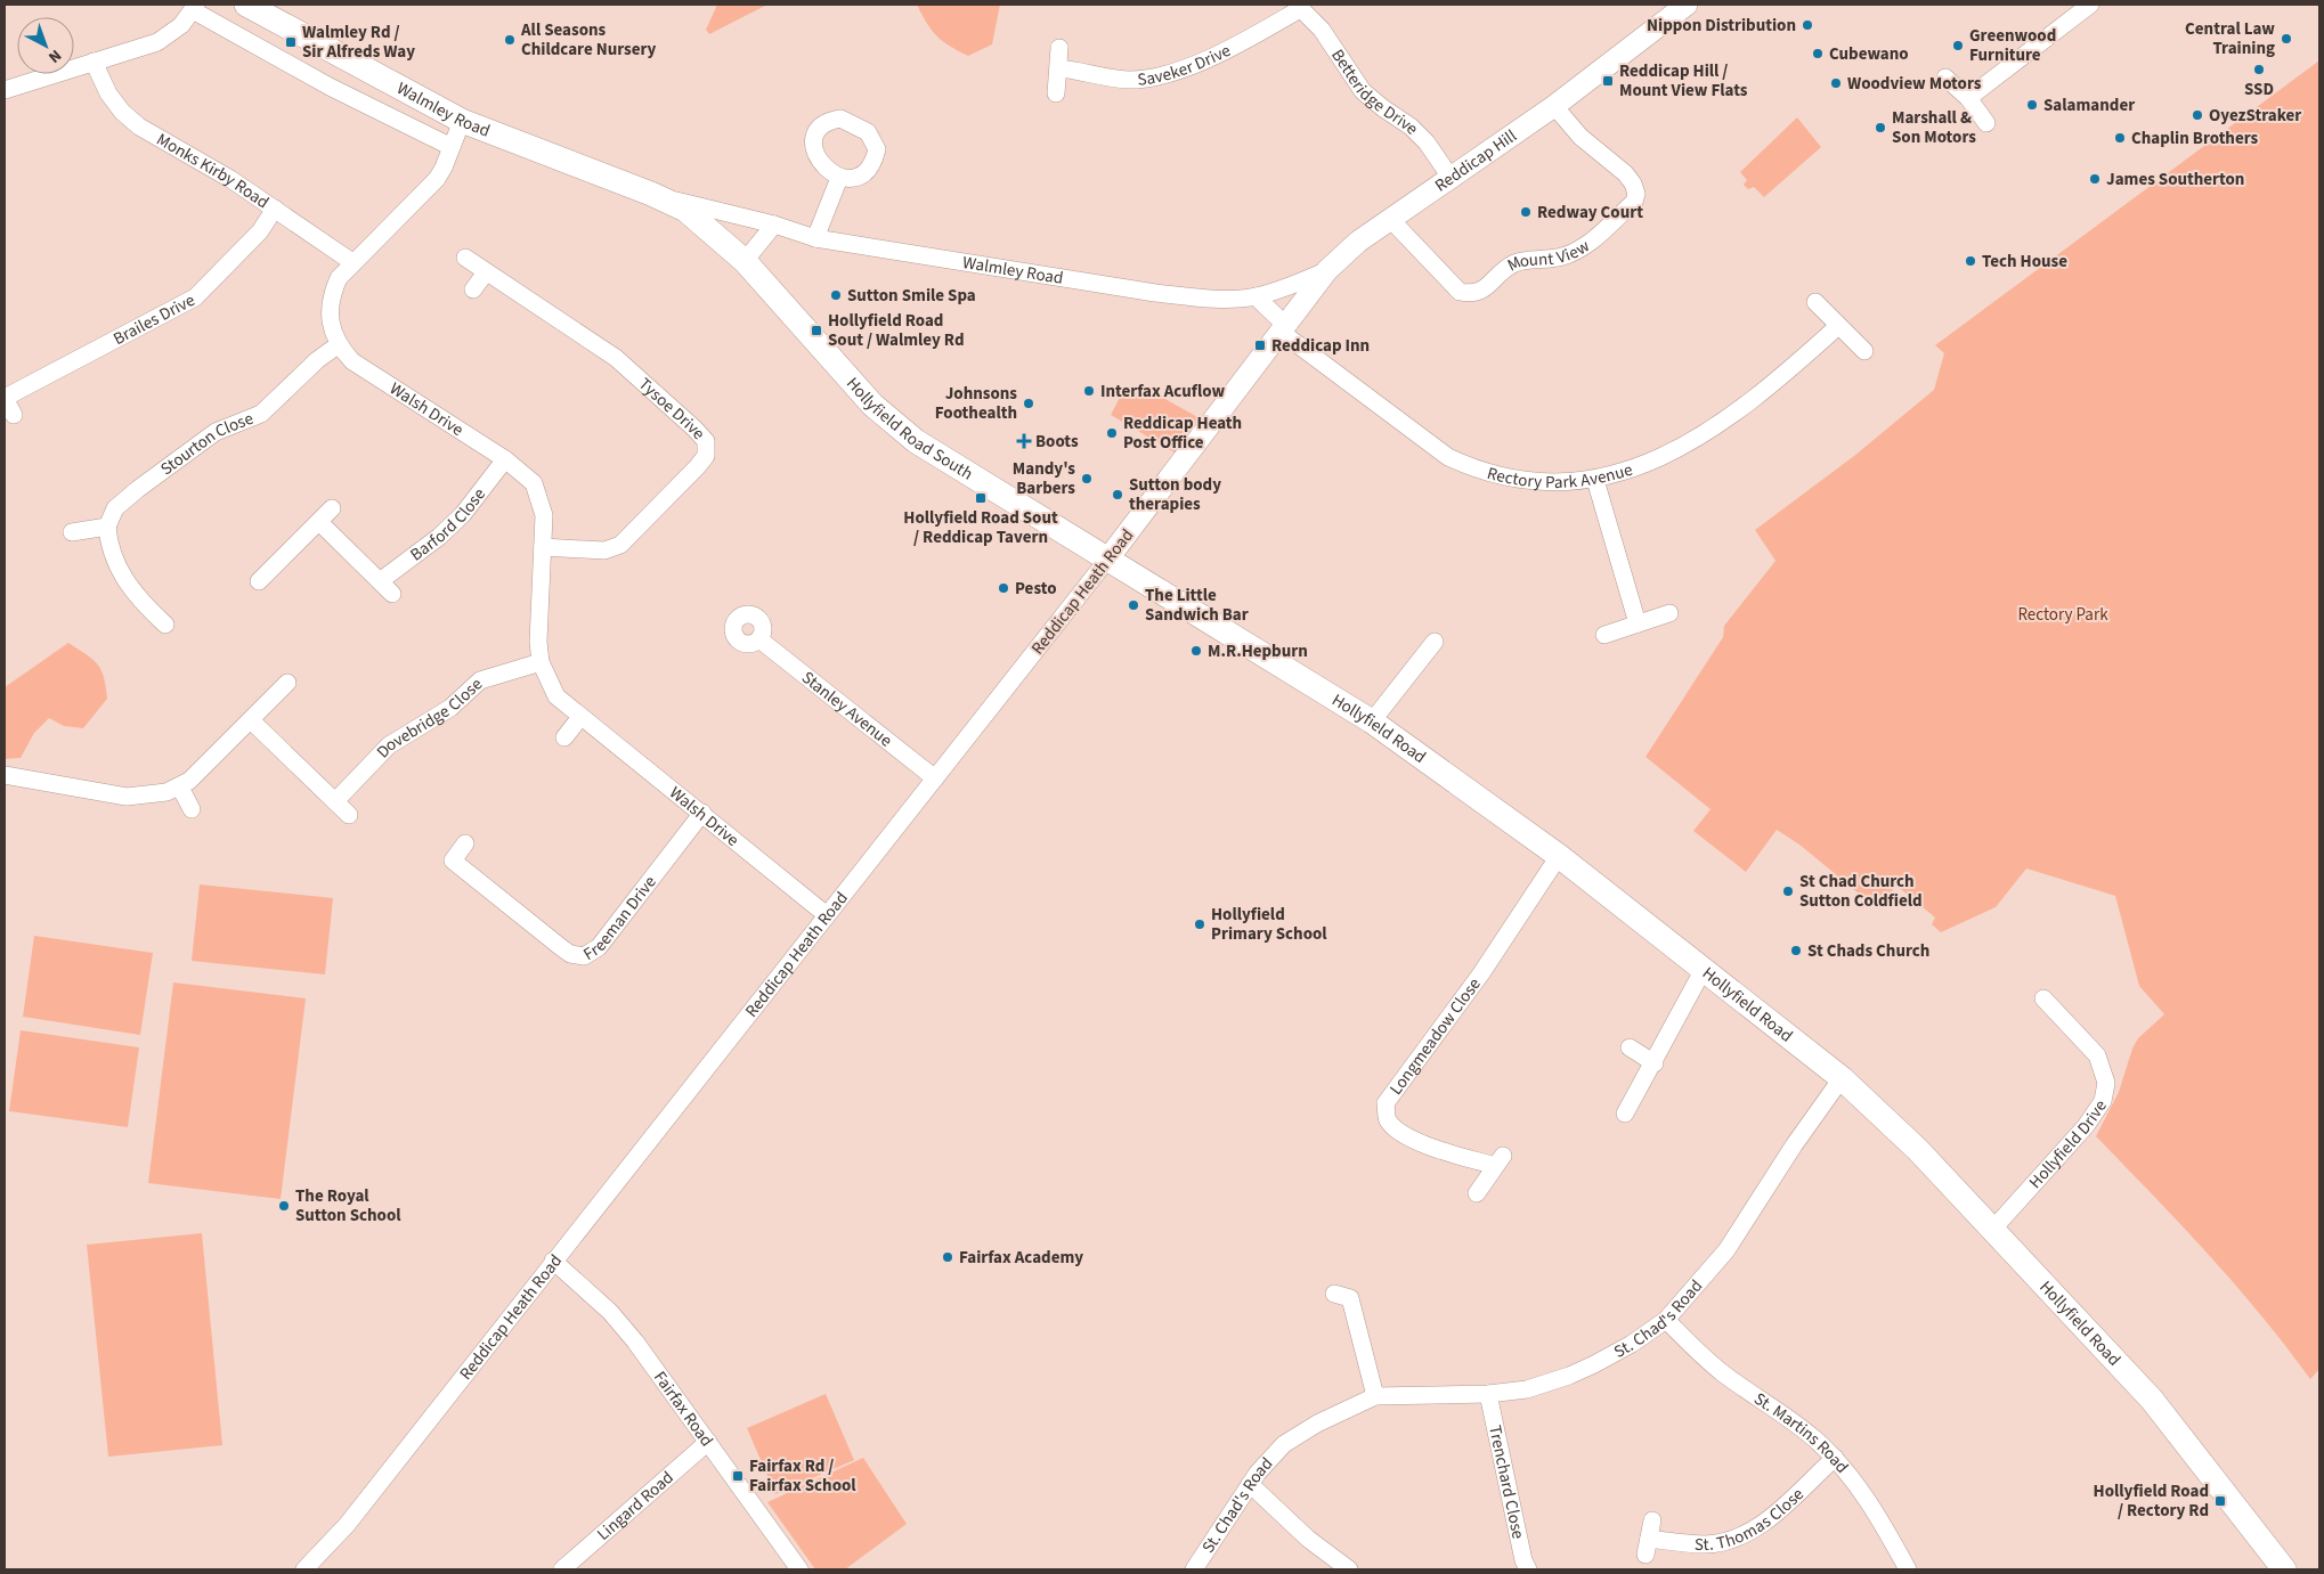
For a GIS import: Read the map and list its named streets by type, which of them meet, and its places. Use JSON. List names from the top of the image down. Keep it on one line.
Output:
{"streets":{"main road":["Walmley Road","Hollyfield Road South","Hollyfield Road"],"street":["Saveker Drive","Betteridge Drive","Reddicap Hill","Monks Kirby Road","Mount View","Brailes Drive","Walsh Drive","Tysoe Drive","Stourton Close","Rectory Park Avenue","Barford Close","Reddicap Heath Road","Stanley Avenue","Dovebridge Close","Freeman Drive","Longmeadow Close","Hollyfield Drive","St. Chad's Road","Fairfax Road","St. Martins Road","Trenchard Close","Lingard Road","St. Thomas Close"]},"crossings":[["Saveker Drive","Betteridge Drive"],["Betteridge Drive","Reddicap Hill"],["Walmley Road","Reddicap Hill"],["Walmley Road","Hollyfield Road South"],["Walmley Road","Rectory Park Avenue"],["Reddicap Hill","Mount View"],["Reddicap Hill","Rectory Park Avenue"],["Reddicap Hill","Reddicap Heath Road"],["Monks Kirby Road","Brailes Drive"],["Walsh Drive","Tysoe Drive"],["Walsh Drive","Stourton Close"],["Walsh Drive","Barford Close"],["Walsh Drive","Reddicap Heath Road"],["Walsh Drive","Dovebridge Close"],["Walsh Drive","Freeman Drive"],["Hollyfield Road South","Reddicap Heath Road"],["Hollyfield Road South","Hollyfield Road"],["Rectory Park Avenue","Reddicap Heath Road"],["Reddicap Heath Road","Stanley Avenue"],["Reddicap Heath Road","Hollyfield Road"],["Reddicap Heath Road","Fairfax Road"],["Hollyfield Road","Longmeadow Close"],["Hollyfield Road","Hollyfield Drive"],["Hollyfield Road","St. Chad's Road"],["St. Chad's Road","St. Martins Road"],["St. Chad's Road","Trenchard Close"],["Fairfax Road","Lingard Road"],["St. Martins Road","St. Thomas Close"]],"parks":["Rectory Park"],"places":{"other":["Nippon Distribution","Central Law Training","All Seasons Childcare Nursery","Greenwood Furniture","Cubewano","SSD","Woodview Motors","Salamander","OyezStraker","Marshall & Son Motors","Chaplin Brothers","James Southerton","Redway Court","Tech House","Sutton Smile Spa","Interfax Acuflow","Johnsons Foothealth","Reddicap Heath Post Office","Mandy's Barbers","Sutton body therapies","Pesto","The Little Sandwich Bar","M.R.Hepburn","St Chad Church Sutton Coldfield","Hollyfield Primary School","St Chads Church","The Royal Sutton School","Fairfax Academy"],"transit":["Walmley Rd / Sir Alfreds Way","Reddicap Hill / Mount View Flats","Hollyfield Road Sout / Walmley Rd","Reddicap Inn","Hollyfield Road Sout / Reddicap Tavern","Fairfax Rd / Fairfax School","Hollyfield Road / Rectory Rd"],"health":["Boots"]},"north":"bottom right"}
